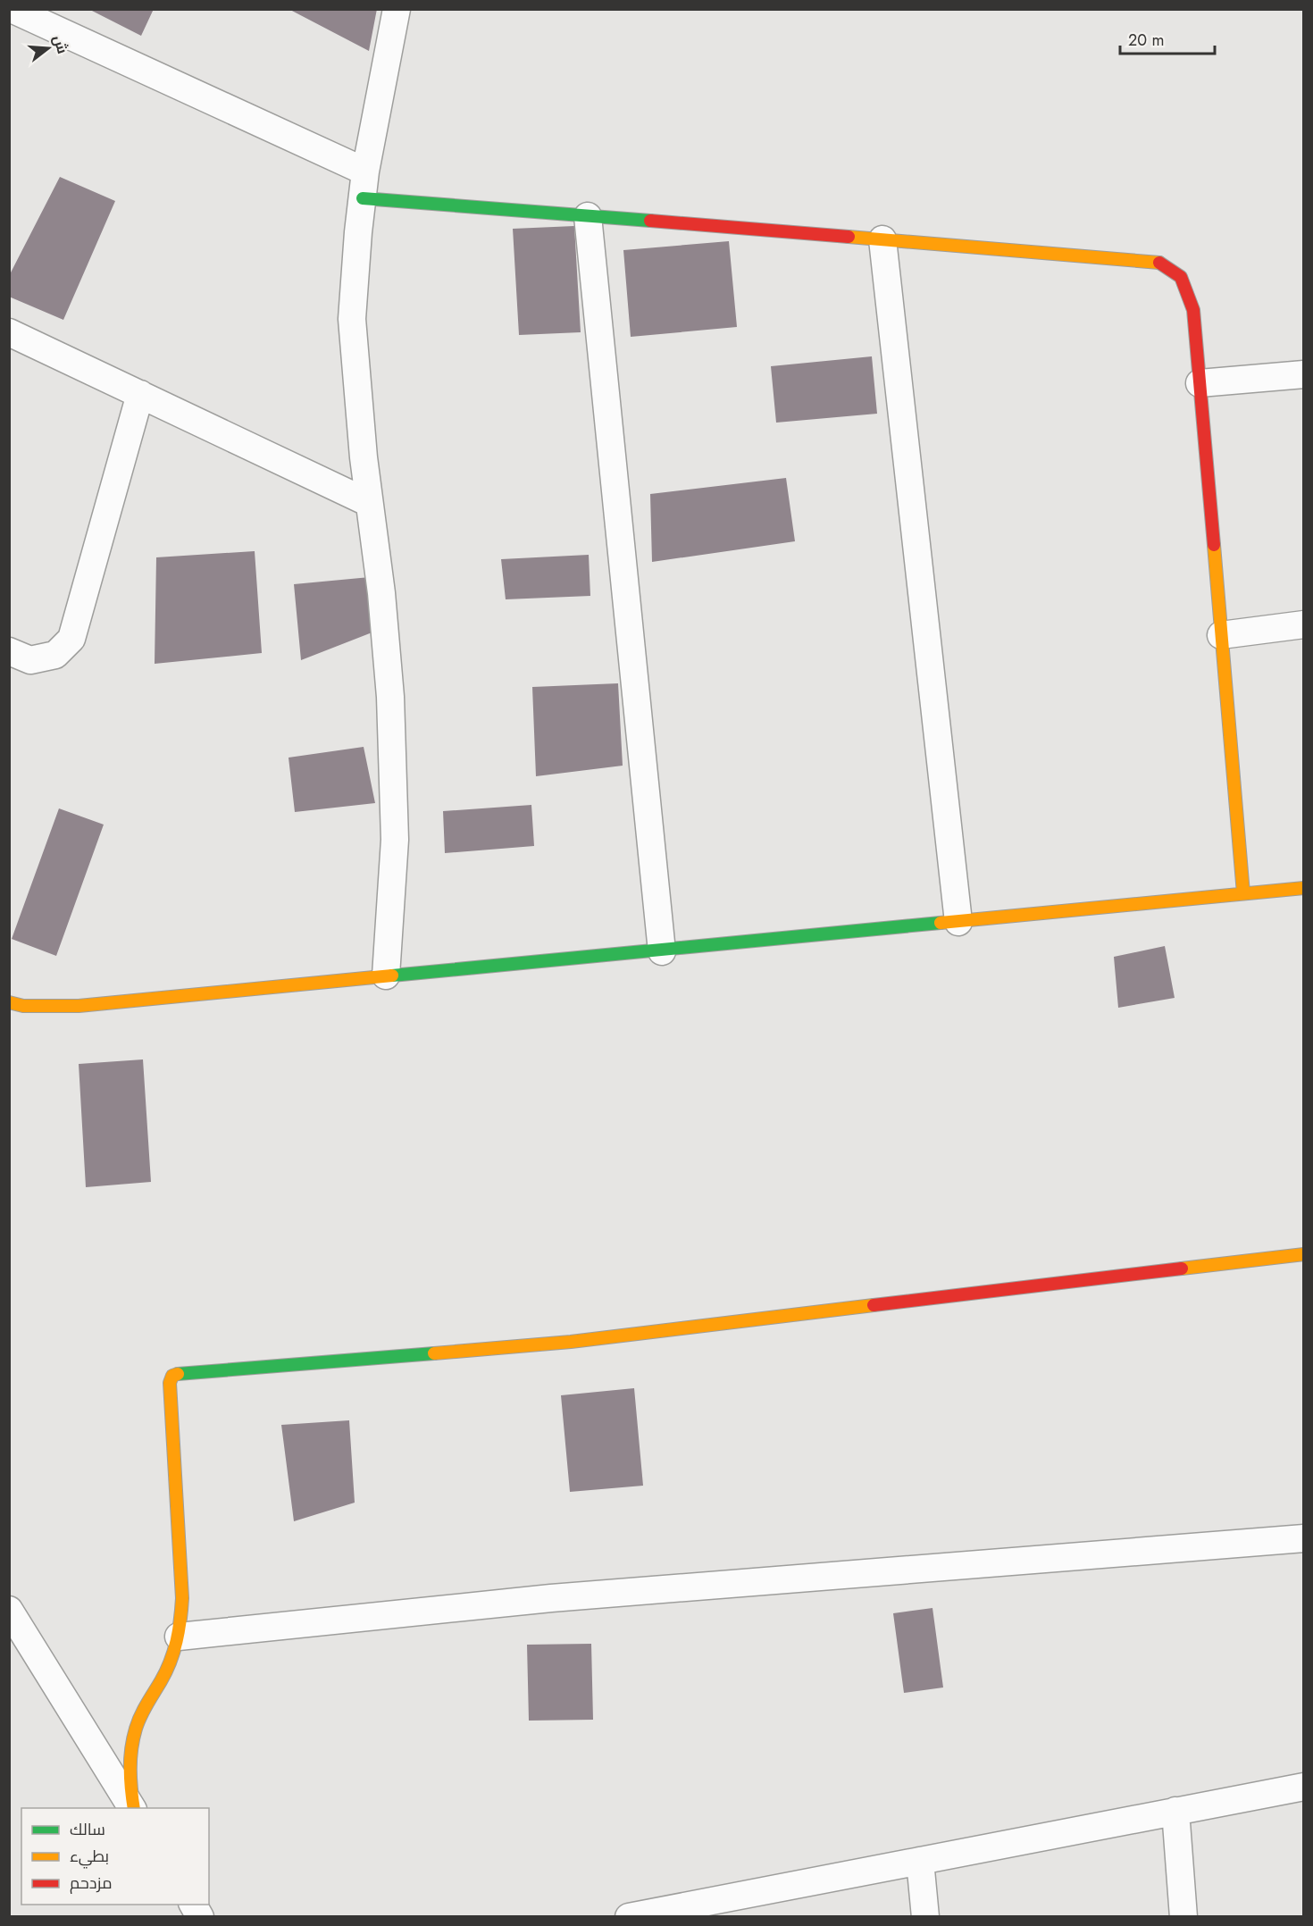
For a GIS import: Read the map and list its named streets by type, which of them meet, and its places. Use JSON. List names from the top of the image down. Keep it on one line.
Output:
{"legend":["سالك","بطيء","مزدحم"],"scale_bar":"20 m","north":"right"}
